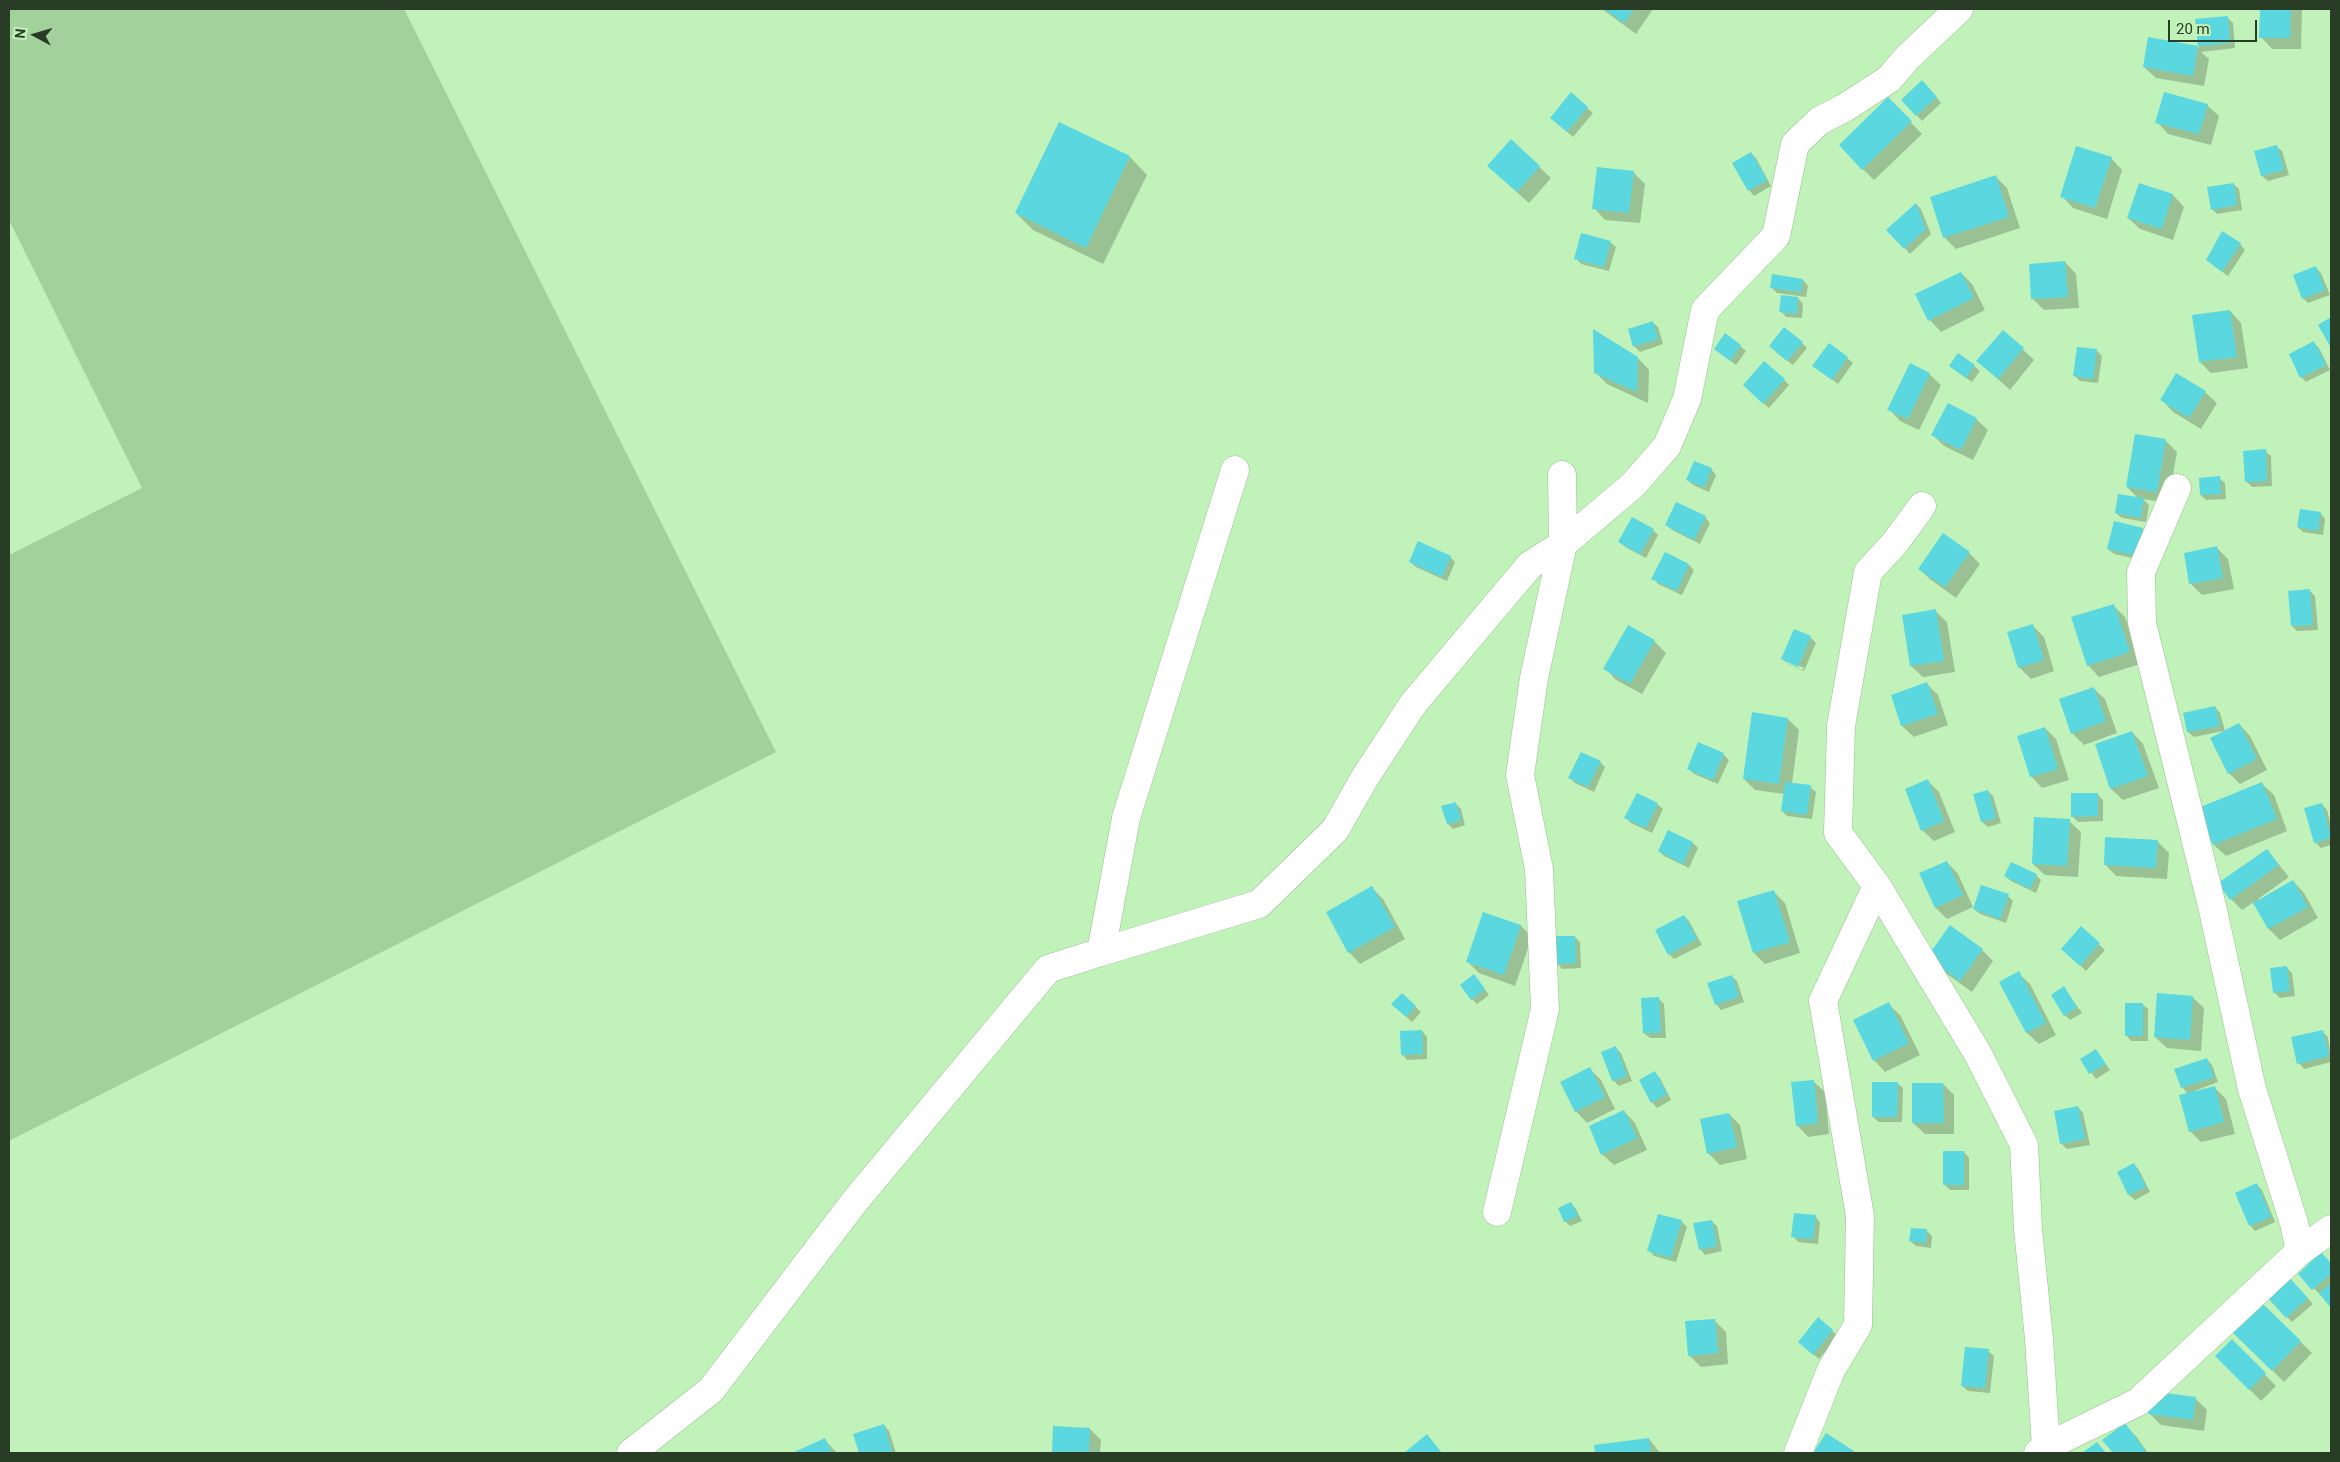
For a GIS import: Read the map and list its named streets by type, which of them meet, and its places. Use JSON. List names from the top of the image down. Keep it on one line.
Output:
{"scale_bar":"20 m","north":"left"}
